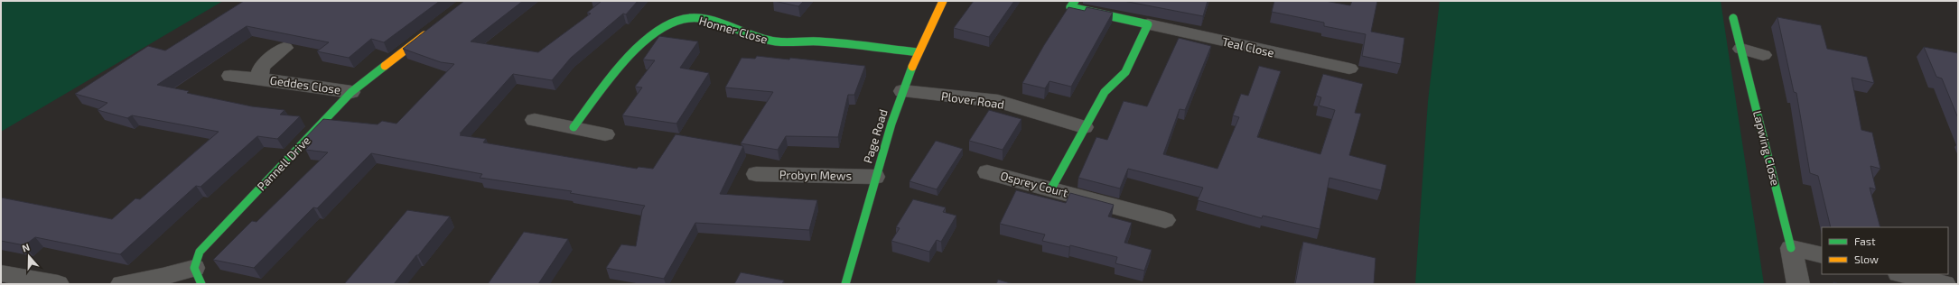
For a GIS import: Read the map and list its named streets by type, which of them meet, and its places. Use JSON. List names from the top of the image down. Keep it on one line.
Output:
{"streets":{"street":["Honner Close","Teal Close","Geddes Close","Plover Road","Page Road","Lapwing Close","Pannell Drive","Probyn Mews","Osprey Court"]},"crossings":[["Honner Close","Page Road"],["Geddes Close","Pannell Drive"],["Plover Road","Page Road"],["Page Road","Probyn Mews"]],"legend":["Fast","Slow"],"north":"top"}
